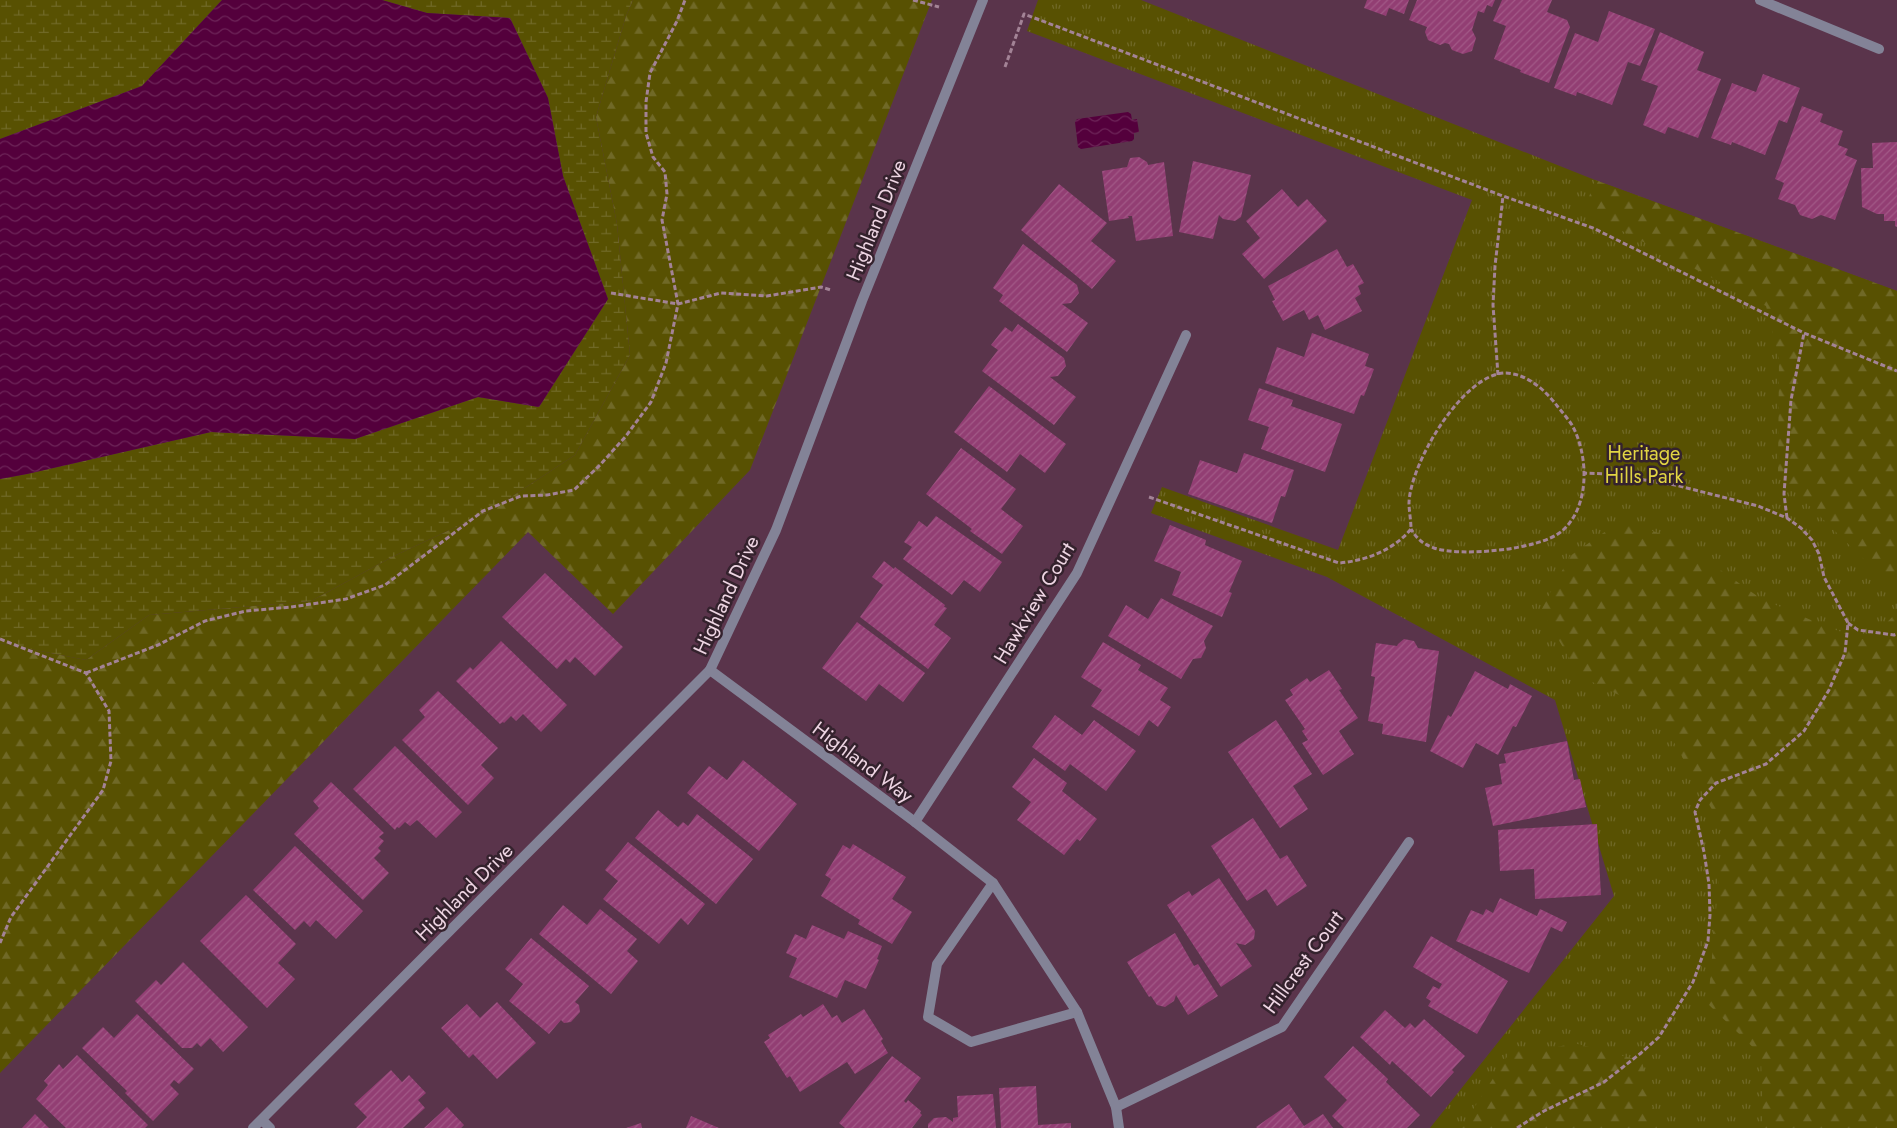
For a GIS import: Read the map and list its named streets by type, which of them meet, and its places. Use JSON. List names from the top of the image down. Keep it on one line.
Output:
{"streets":{"street":["Highland Drive","Hawkview Court","Highland Way","Hillcrest Court"]},"crossings":[["Highland Drive","Highland Way"],["Hawkview Court","Highland Way"],["Highland Way","Hillcrest Court"]],"parks":["Heritage Hills Park"]}
